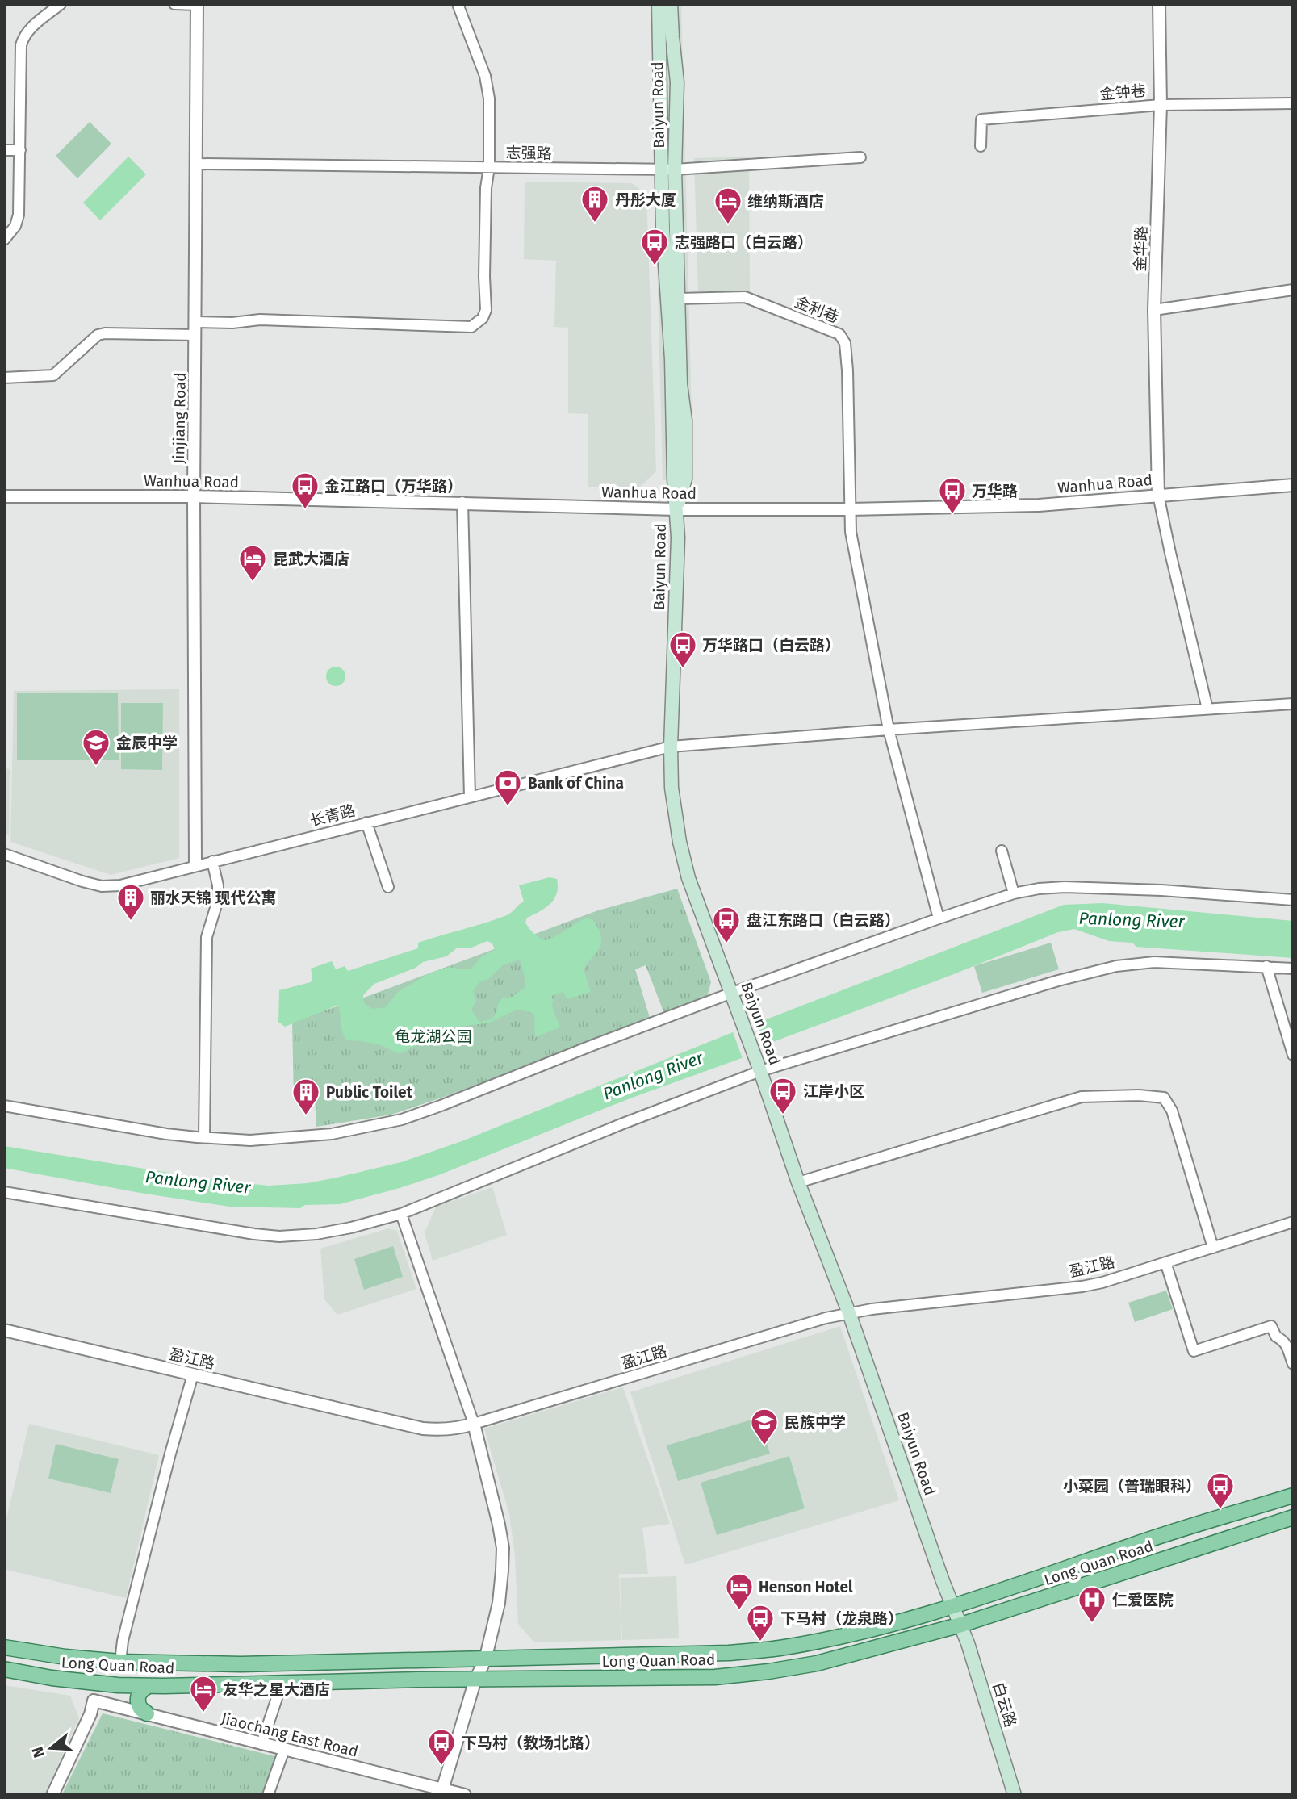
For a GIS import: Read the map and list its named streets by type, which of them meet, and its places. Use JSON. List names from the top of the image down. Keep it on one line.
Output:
{"streets":{"main road":["Baiyun Road","Long Quan Road","白云路"],"street":["金钟巷","志强路","金华路","金利巷","Jinjiang Road","Wanhua Road","长青路","盈江路","Jiaochang East Road"]},"crossings":[["金钟巷","金华路"],["Baiyun Road","志强路"],["Baiyun Road","金利巷"],["Baiyun Road","Wanhua Road"],["Baiyun Road","长青路"],["Baiyun Road","盈江路"],["Baiyun Road","Long Quan Road"],["Baiyun Road","白云路"],["志强路","Jinjiang Road"],["金华路","Wanhua Road"],["金利巷","Wanhua Road"],["Jinjiang Road","Wanhua Road"],["Jinjiang Road","长青路"],["Long Quan Road","白云路"]],"water":["Panlong River"],"parks":["龟龙湖公园"],"places":{"building":["丹彤大厦","丽水天锦 现代公寓","Public Toilet"],"hotel":["维纳斯酒店","昆武大酒店","Henson Hotel","友华之星大酒店"],"bus stop":["志强路口（白云路）","金江路口（万华路）","万华路","万华路口（白云路）","盘江东路口（白云路）","江岸小区","小菜园（普瑞眼科）","下马村（龙泉路）","下马村（教场北路）"],"school or university":["金辰中学","民族中学"],"bank":["Bank of China"],"hospital":["仁爱医院"]},"north":"left"}
